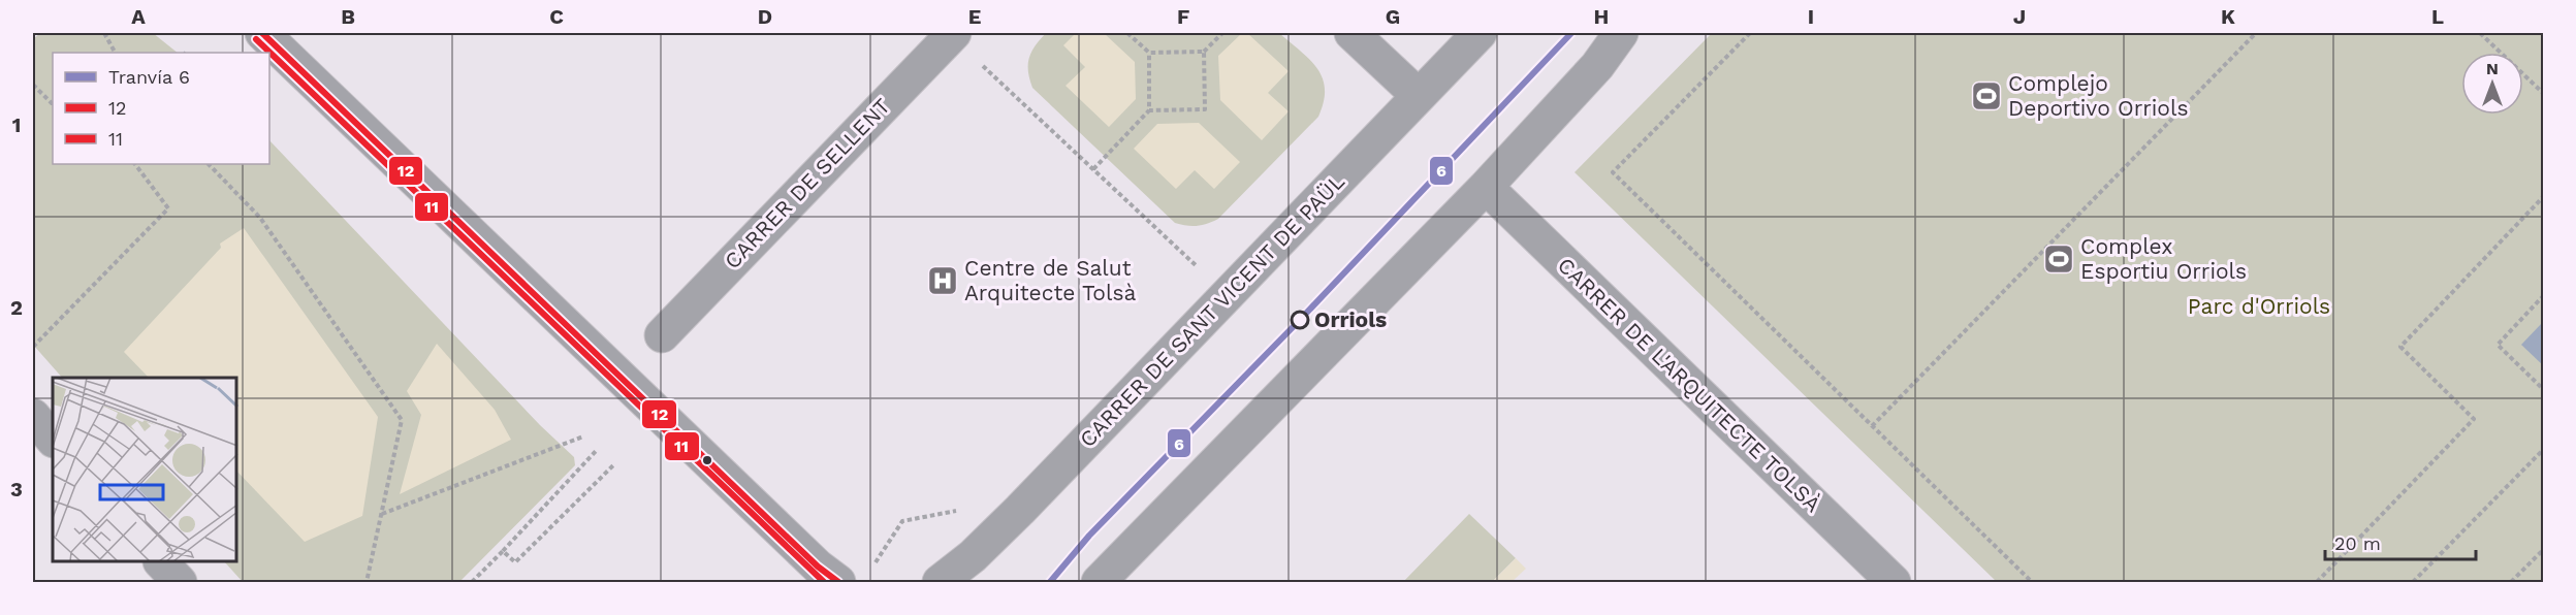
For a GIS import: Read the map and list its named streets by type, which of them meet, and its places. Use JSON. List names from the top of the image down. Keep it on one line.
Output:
{"streets":{"street":["CARRER DE SELLENT","CARRER DE SANT VICENT DE PAÜL","CARRER DE L'ARQUITECTE TOLSÀ"]},"parks":["Parc d'Orriols"],"places":{"sports":["Complejo Deportivo Orriols","Complex Esportiu Orriols"],"hospital":["Centre de Salut Arquitecte Tolsà"],"other":["Orriols"]},"lines":["tram line 6","transit line 12","transit line 11"],"legend":["Tranvía 6","12","11"],"scale_bar":"20 m","north":"top","grid":{"columns":["A","B","C","D","E","F","G","H","I","J","K","L"],"rows":["1","2","3"]}}
